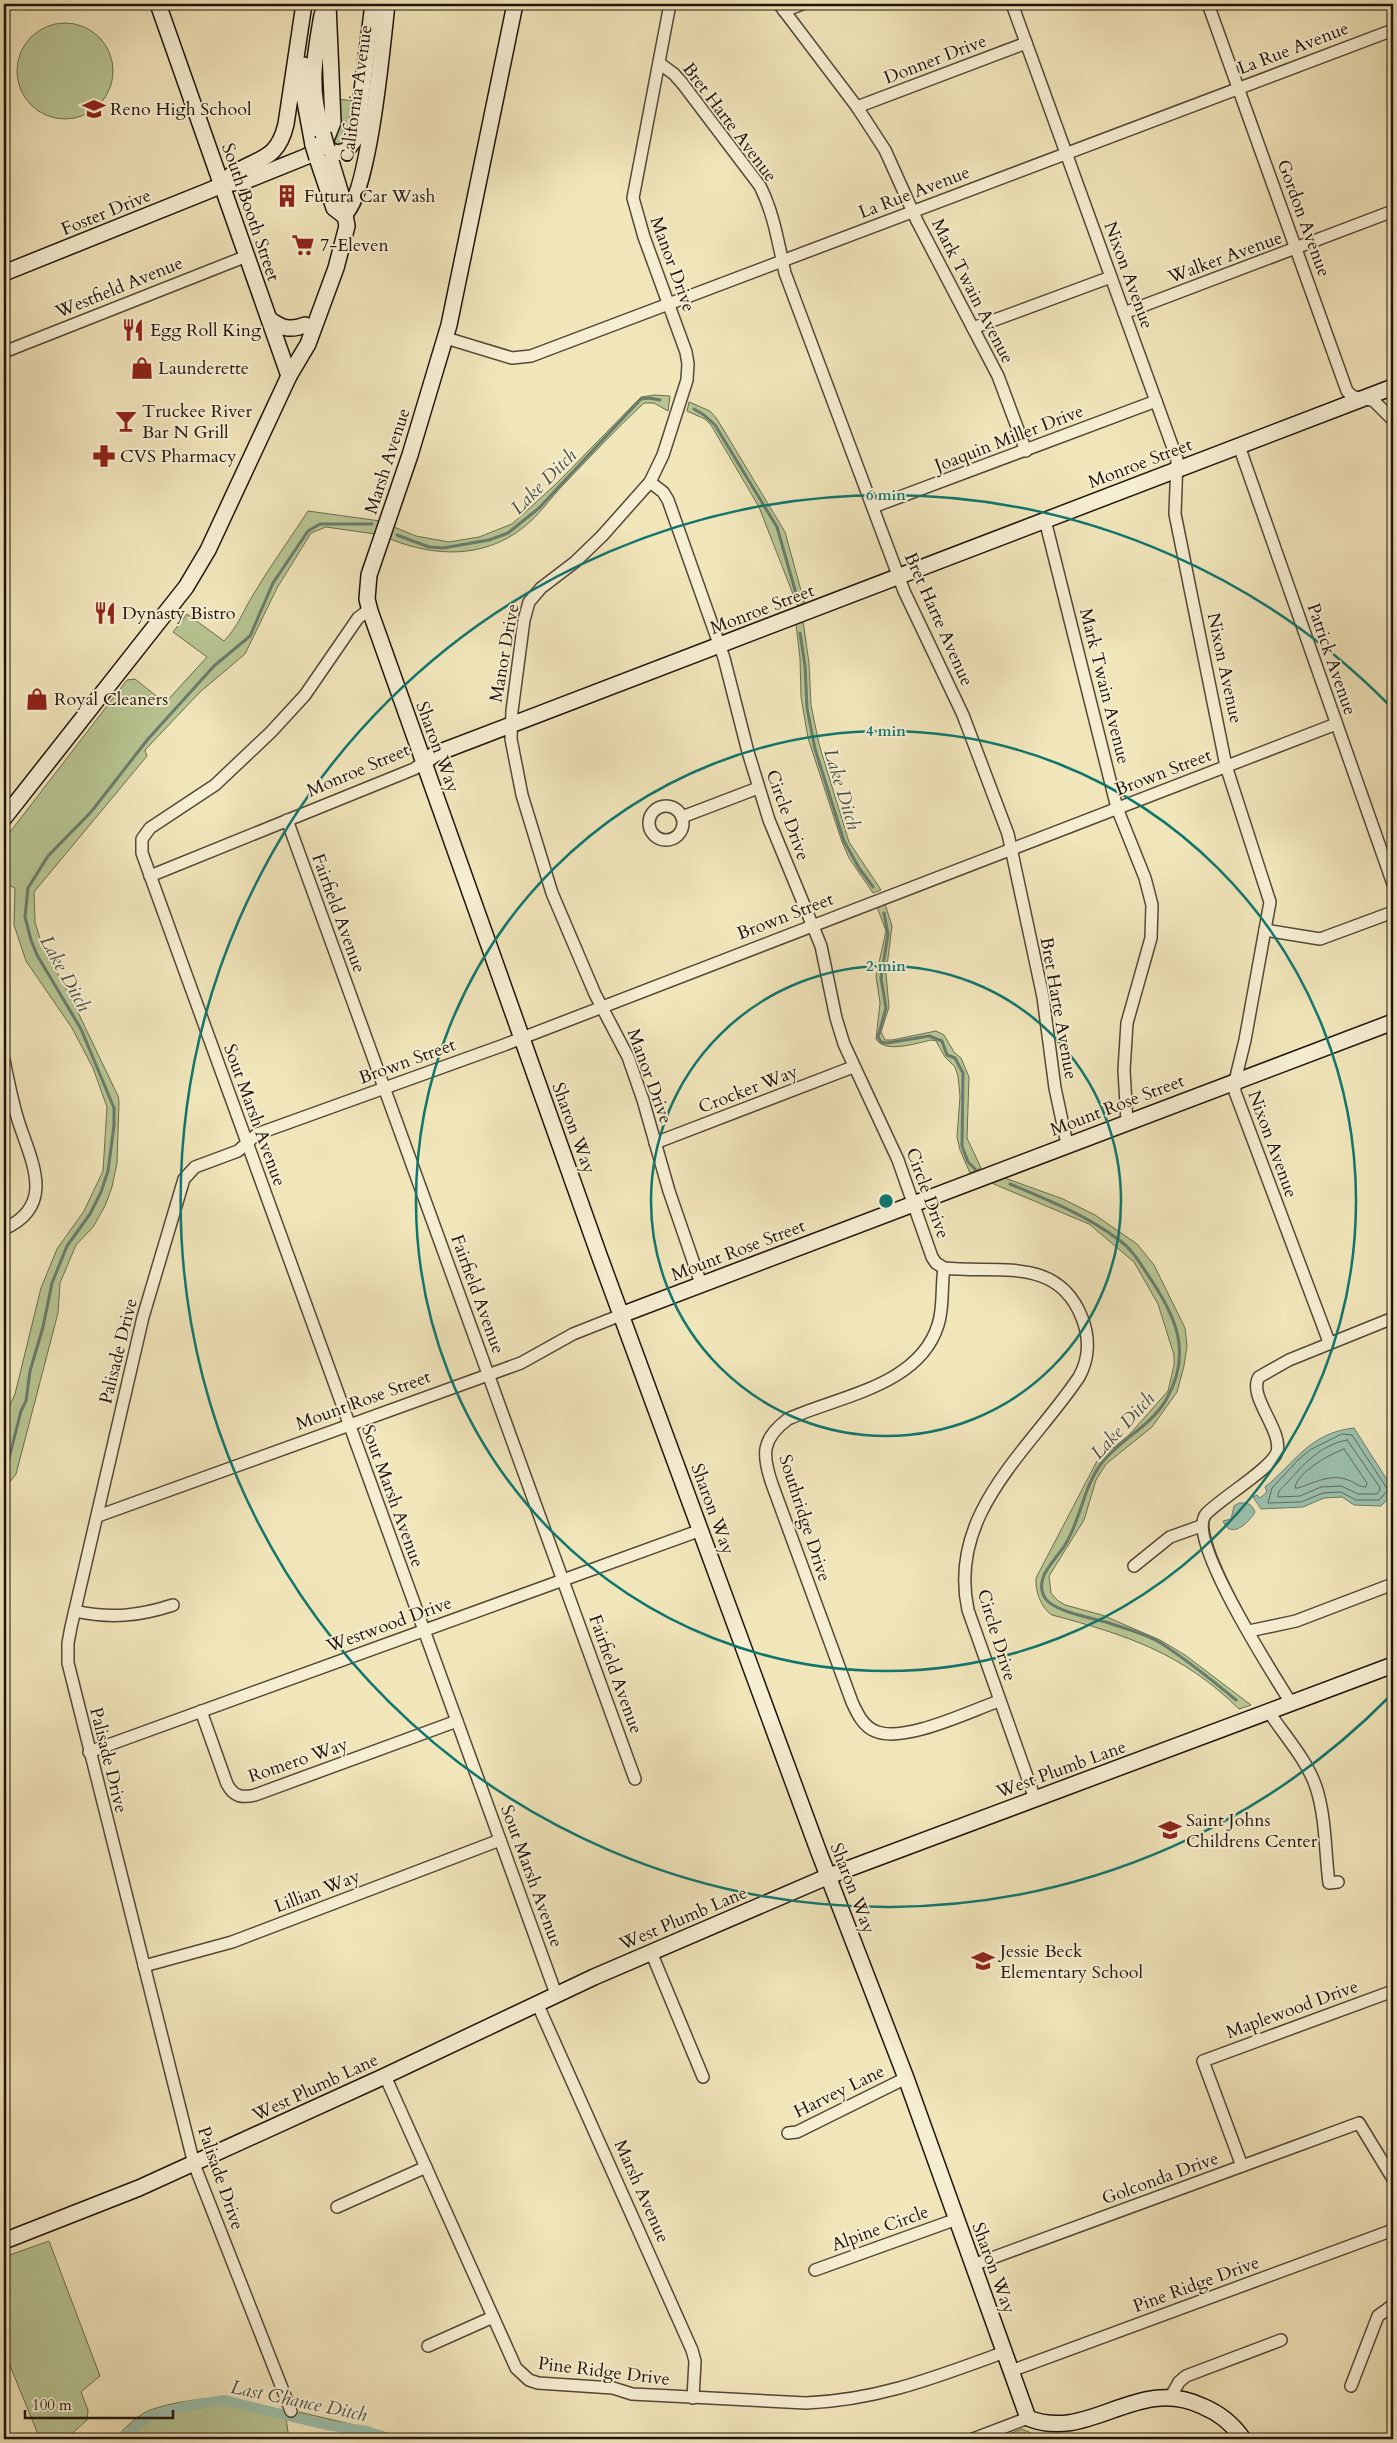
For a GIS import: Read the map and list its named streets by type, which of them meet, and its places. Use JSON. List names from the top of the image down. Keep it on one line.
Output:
{"streets":{"street":["La Rue Avenue","Donner Drive","California Avenue","Bret Harte Avenue","Foster Drive","South Booth Street","Gordon Avenue","Walker Avenue","Manor Drive","Nixon Avenue","Westfield Avenue","Mark Twain Avenue","Joaquin Miller Drive","Marsh Avenue","Monroe Street","Patrick Avenue","Sharon Way","Brown Street","Circle Drive","Fairfield Avenue","Crocker Way","Mount Rose Street","Sout Marsh Avenue","Palisade Drive","Southridge Drive","Westwood Drive","Romero Way","West Plumb Lane","Lillian Way","Maplewood Drive","Harvey Lane","Golconda Drive","Alpine Circle","Pine Ridge Drive"]},"crossings":[["La Rue Avenue","Bret Harte Avenue"],["La Rue Avenue","Gordon Avenue"],["La Rue Avenue","Manor Drive"],["La Rue Avenue","Nixon Avenue"],["La Rue Avenue","Mark Twain Avenue"],["La Rue Avenue","Marsh Avenue"],["Donner Drive","Nixon Avenue"],["Donner Drive","Mark Twain Avenue"],["California Avenue","South Booth Street"],["Bret Harte Avenue","Manor Drive"],["Bret Harte Avenue","Joaquin Miller Drive"],["Bret Harte Avenue","Monroe Street"],["Bret Harte Avenue","Brown Street"],["Bret Harte Avenue","Mount Rose Street"],["Foster Drive","South Booth Street"],["South Booth Street","Westfield Avenue"],["Gordon Avenue","Walker Avenue"],["Gordon Avenue","Monroe Street"],["Walker Avenue","Nixon Avenue"],["Manor Drive","Monroe Street"],["Manor Drive","Brown Street"],["Manor Drive","Circle Drive"],["Manor Drive","Crocker Way"],["Manor Drive","Mount Rose Street"],["Nixon Avenue","Joaquin Miller Drive"],["Nixon Avenue","Monroe Street"],["Nixon Avenue","Brown Street"],["Nixon Avenue","Mount Rose Street"],["Mark Twain Avenue","Joaquin Miller Drive"],["Mark Twain Avenue","Monroe Street"],["Mark Twain Avenue","Brown Street"],["Mark Twain Avenue","Mount Rose Street"],["Marsh Avenue","Sharon Way"],["Marsh Avenue","Sout Marsh Avenue"],["Marsh Avenue","West Plumb Lane"],["Marsh Avenue","Pine Ridge Drive"],["Monroe Street","Patrick Avenue"],["Monroe Street","Sharon Way"],["Monroe Street","Circle Drive"],["Monroe Street","Fairfield Avenue"],["Monroe Street","Sout Marsh Avenue"],["Patrick Avenue","Brown Street"],["Sharon Way","Brown Street"],["Sharon Way","Mount Rose Street"],["Sharon Way","Sout Marsh Avenue"],["Sharon Way","Westwood Drive"],["Sharon Way","West Plumb Lane"],["Sharon Way","Harvey Lane"],["Sharon Way","Golconda Drive"],["Sharon Way","Alpine Circle"],["Sharon Way","Pine Ridge Drive"],["Brown Street","Circle Drive"],["Brown Street","Fairfield Avenue"],["Brown Street","Sout Marsh Avenue"],["Brown Street","Palisade Drive"],["Circle Drive","Crocker Way"],["Circle Drive","Mount Rose Street"],["Circle Drive","Southridge Drive"],["Circle Drive","West Plumb Lane"],["Fairfield Avenue","Mount Rose Street"],["Fairfield Avenue","Westwood Drive"],["Mount Rose Street","Sout Marsh Avenue"],["Mount Rose Street","Palisade Drive"],["Sout Marsh Avenue","Palisade Drive"],["Sout Marsh Avenue","Westwood Drive"],["Sout Marsh Avenue","Romero Way"],["Sout Marsh Avenue","West Plumb Lane"],["Sout Marsh Avenue","Lillian Way"],["Palisade Drive","Westwood Drive"],["Palisade Drive","West Plumb Lane"],["Palisade Drive","Lillian Way"],["Westwood Drive","Romero Way"],["West Plumb Lane","Pine Ridge Drive"],["Maplewood Drive","Golconda Drive"]],"water":["Lake Ditch","Last Chance Ditch"],"places":{"school or university":["Reno High School","Saint Johns Childrens Center","Jessie Beck Elementary School"],"building":["Futura Car Wash"],"supermarket":["7-Eleven"],"restaurant":["Egg Roll King","Dynasty Bistro"],"shop":["Launderette","Royal Cleaners"],"bar":["Truckee River Bar N Grill"],"pharmacy":["CVS Pharmacy"]},"scale_bar":"100 m","rings":["6 min","4 min","2 min"]}
